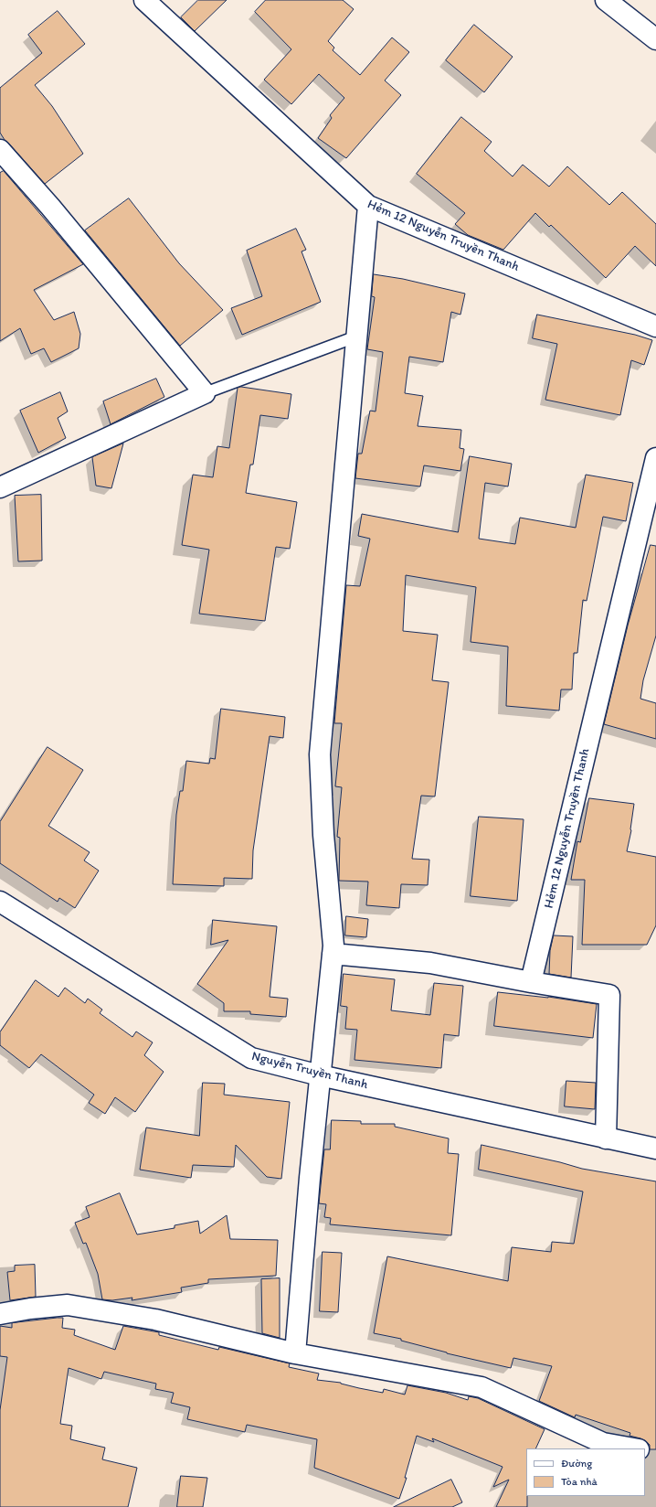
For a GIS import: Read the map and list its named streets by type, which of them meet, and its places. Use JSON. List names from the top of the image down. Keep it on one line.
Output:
{"streets":{"street":["Hẻm 12 Nguyễn Truyền Thanh","Nguyễn Truyền Thanh"]},"legend":["Đường","Tòa nhà"]}
